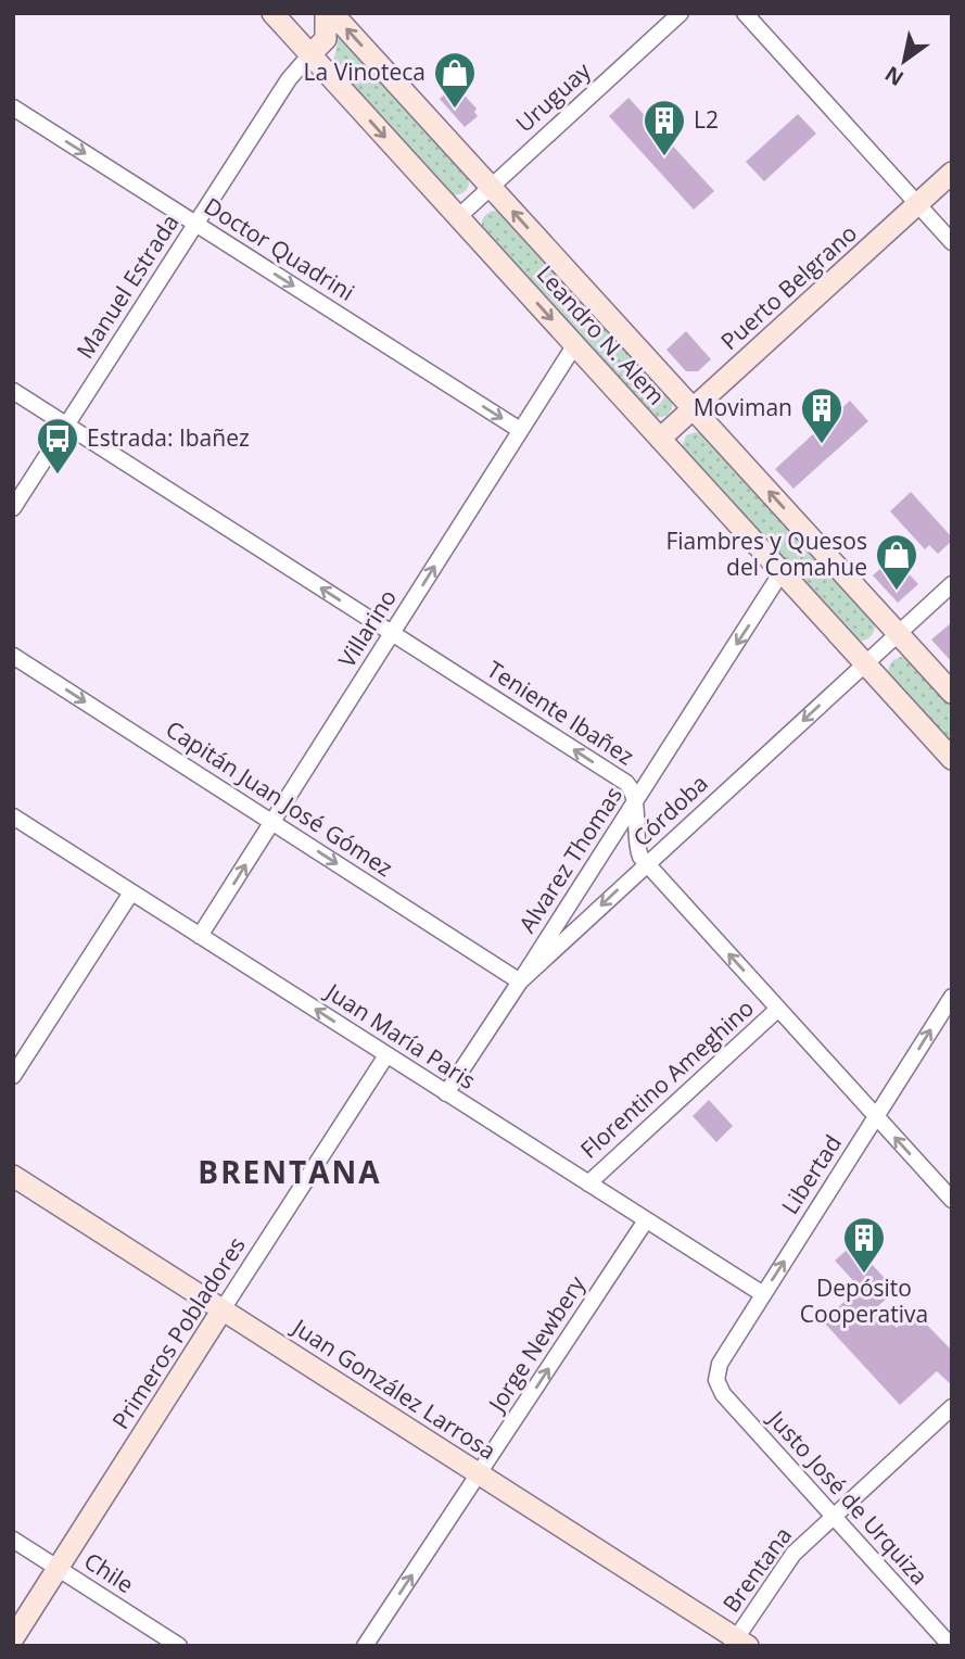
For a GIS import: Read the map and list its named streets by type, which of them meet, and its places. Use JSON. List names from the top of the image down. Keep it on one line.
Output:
{"streets":{"main road":["Puerto Belgrano","Leandro N. Alem","Primeros Pobladores","Juan González Larrosa"],"street":["Uruguay","Doctor Quadrini","Manuel Estrada","Villarino","Teniente Ibañez","Capitán Juan José Gómez","Córdoba","Alvarez Thomas","Juan María Paris","Florentino Ameghino","Libertad","Jorge Newbery","Justo José de Urquiza","Brentana","Chile"]},"crossings":[["Uruguay","Leandro N. Alem"],["Doctor Quadrini","Manuel Estrada"],["Doctor Quadrini","Villarino"],["Manuel Estrada","Leandro N. Alem"],["Manuel Estrada","Teniente Ibañez"],["Puerto Belgrano","Leandro N. Alem"],["Leandro N. Alem","Villarino"],["Leandro N. Alem","Córdoba"],["Leandro N. Alem","Alvarez Thomas"],["Villarino","Teniente Ibañez"],["Villarino","Capitán Juan José Gómez"],["Villarino","Juan María Paris"],["Teniente Ibañez","Alvarez Thomas"],["Capitán Juan José Gómez","Córdoba"],["Capitán Juan José Gómez","Alvarez Thomas"],["Córdoba","Alvarez Thomas"],["Córdoba","Juan María Paris"],["Juan María Paris","Florentino Ameghino"],["Juan María Paris","Libertad"],["Juan María Paris","Primeros Pobladores"],["Juan María Paris","Jorge Newbery"],["Libertad","Justo José de Urquiza"],["Primeros Pobladores","Juan González Larrosa"],["Primeros Pobladores","Chile"],["Jorge Newbery","Juan González Larrosa"],["Juan González Larrosa","Brentana"],["Justo José de Urquiza","Brentana"]],"one_way":["Doctor Quadrini","Villarino","Teniente Ibañez","Capitán Juan José Gómez","Córdoba","Alvarez Thomas","Libertad","Jorge Newbery"],"districts":["BRENTANA"],"places":{"shop":["La Vinoteca","Fiambres y Quesos del Comahue"],"building":["L2","Moviman","Depósito Cooperativa"],"bus stop":["Estrada: Ibañez"]},"north":"bottom left"}
